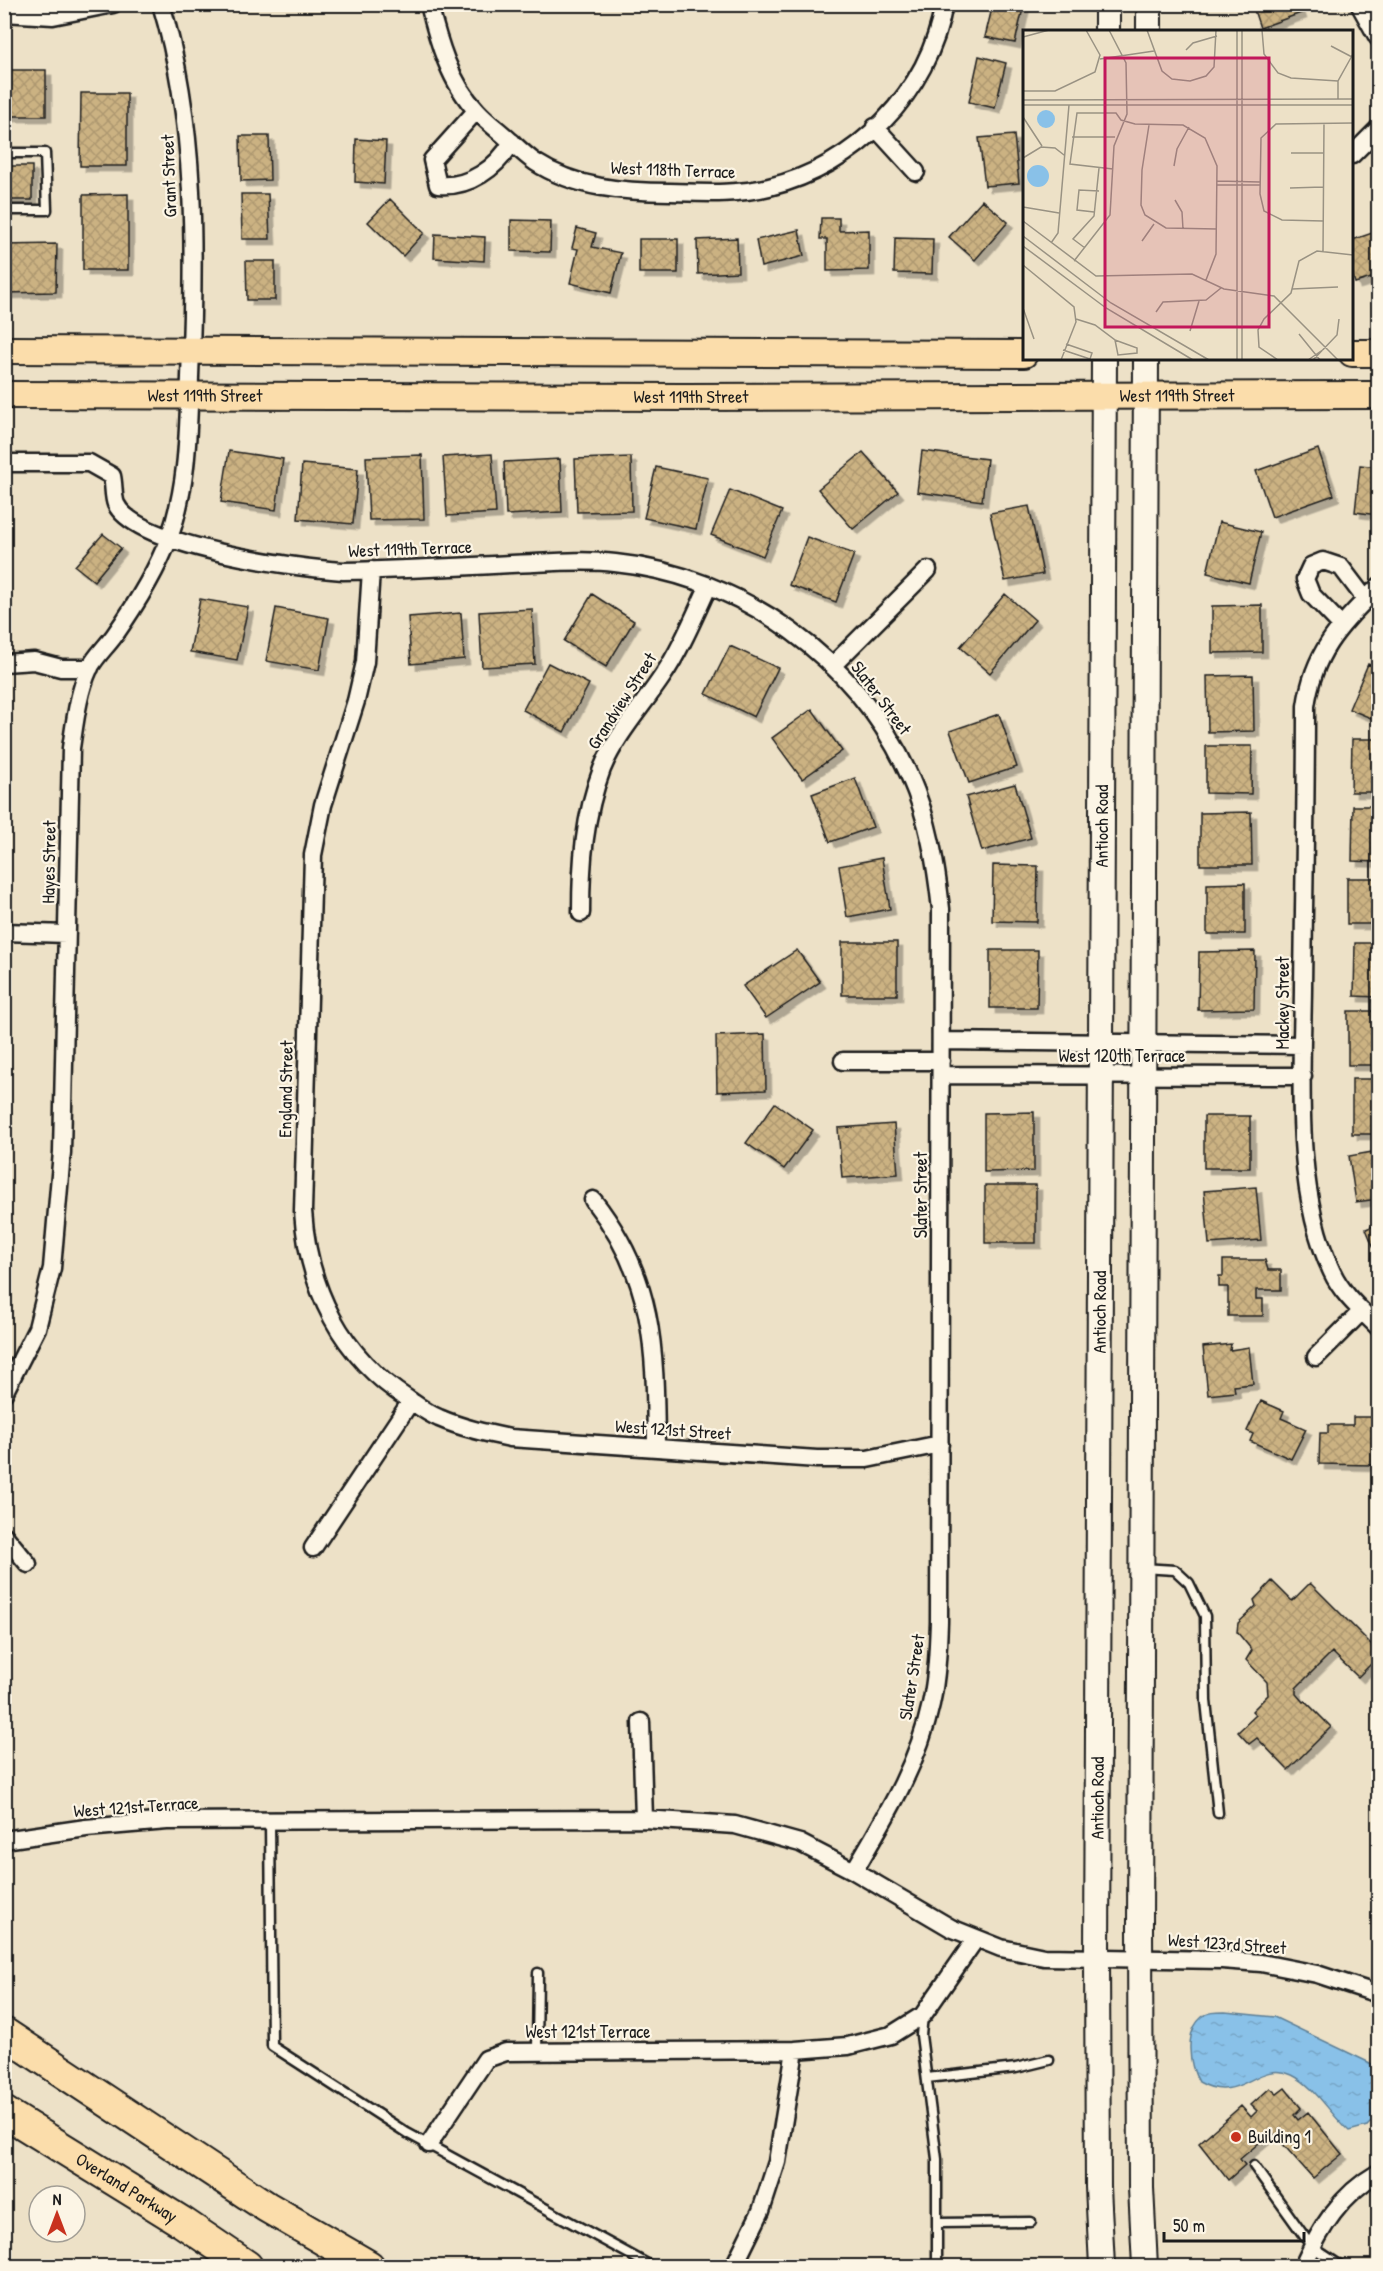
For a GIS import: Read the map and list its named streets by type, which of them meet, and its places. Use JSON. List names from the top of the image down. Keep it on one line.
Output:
{"streets":{"highway":["Overland Parkway"],"main road":["West 119th Street","Antioch Road"],"street":["West 118th Terrace","Grant Street","West 119th Terrace","Slater Street","Grandview Street","Hayes Street","Mackey Street","West 120th Terrace","England Street","West 121st Street","West 121st Terrace","West 123rd Street"]},"crossings":[["Grant Street","Hayes Street"],["West 119th Street","Antioch Road"],["West 119th Street","Hayes Street"],["West 119th Terrace","Slater Street"],["West 119th Terrace","Grandview Street"],["West 119th Terrace","Hayes Street"],["West 119th Terrace","England Street"],["Slater Street","West 120th Terrace"],["Slater Street","West 121st Street"],["Slater Street","West 121st Terrace"],["Antioch Road","West 120th Terrace"],["Antioch Road","West 121st Terrace"],["Mackey Street","West 120th Terrace"],["England Street","West 121st Street"],["West 121st Terrace","West 123rd Street"]],"places":["Building 1"],"scale_bar":"50 m","north":"top"}
